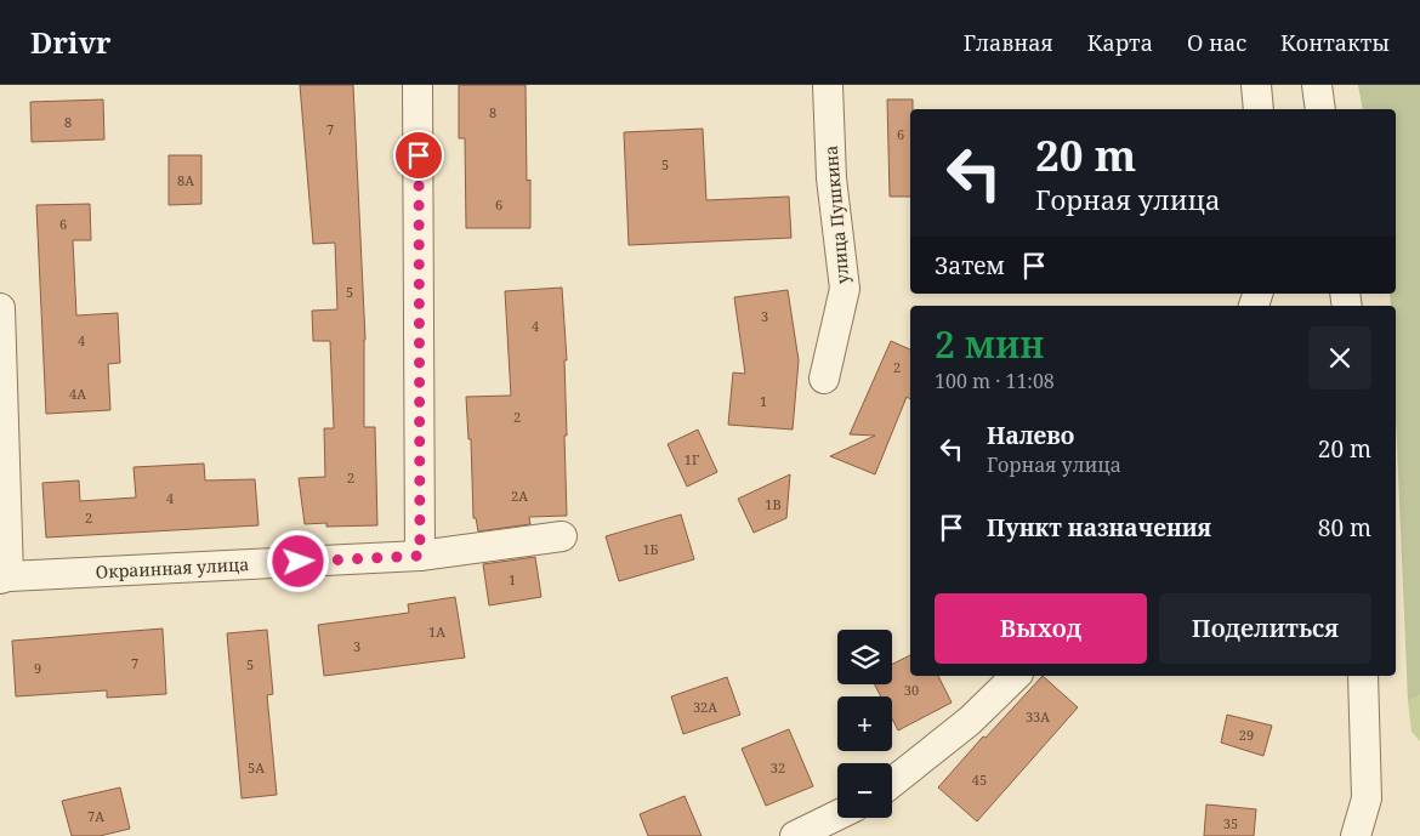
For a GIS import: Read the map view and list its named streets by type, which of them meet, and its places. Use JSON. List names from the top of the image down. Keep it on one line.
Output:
{"streets":{"street":["улица Пушкина","Окраинная улица"]},"house_numbers":["8","8","7","6","5","8А","6","6","5","3","4","4","2","4А","1","2","1Г","2","2А","4","1В","2","1Б","1","1А","3","7","5","9","30","32А","33А","29","5А","32","45","7А","35"],"page":{"header":"Drivr","nav":["Главная","Карта","О нас","Контакты"],"turn":["20 m","Горная улица"],"then":"Затем","heading":["2 мин","100 m · 11:08"],"list":[{"name":"Налево","note":"Горная улица","value":"20 m"},{"name":"Пункт назначения","value":"80 m"}],"buttons":["Выход","Поделиться"],"map_buttons":["+","−"]}}
